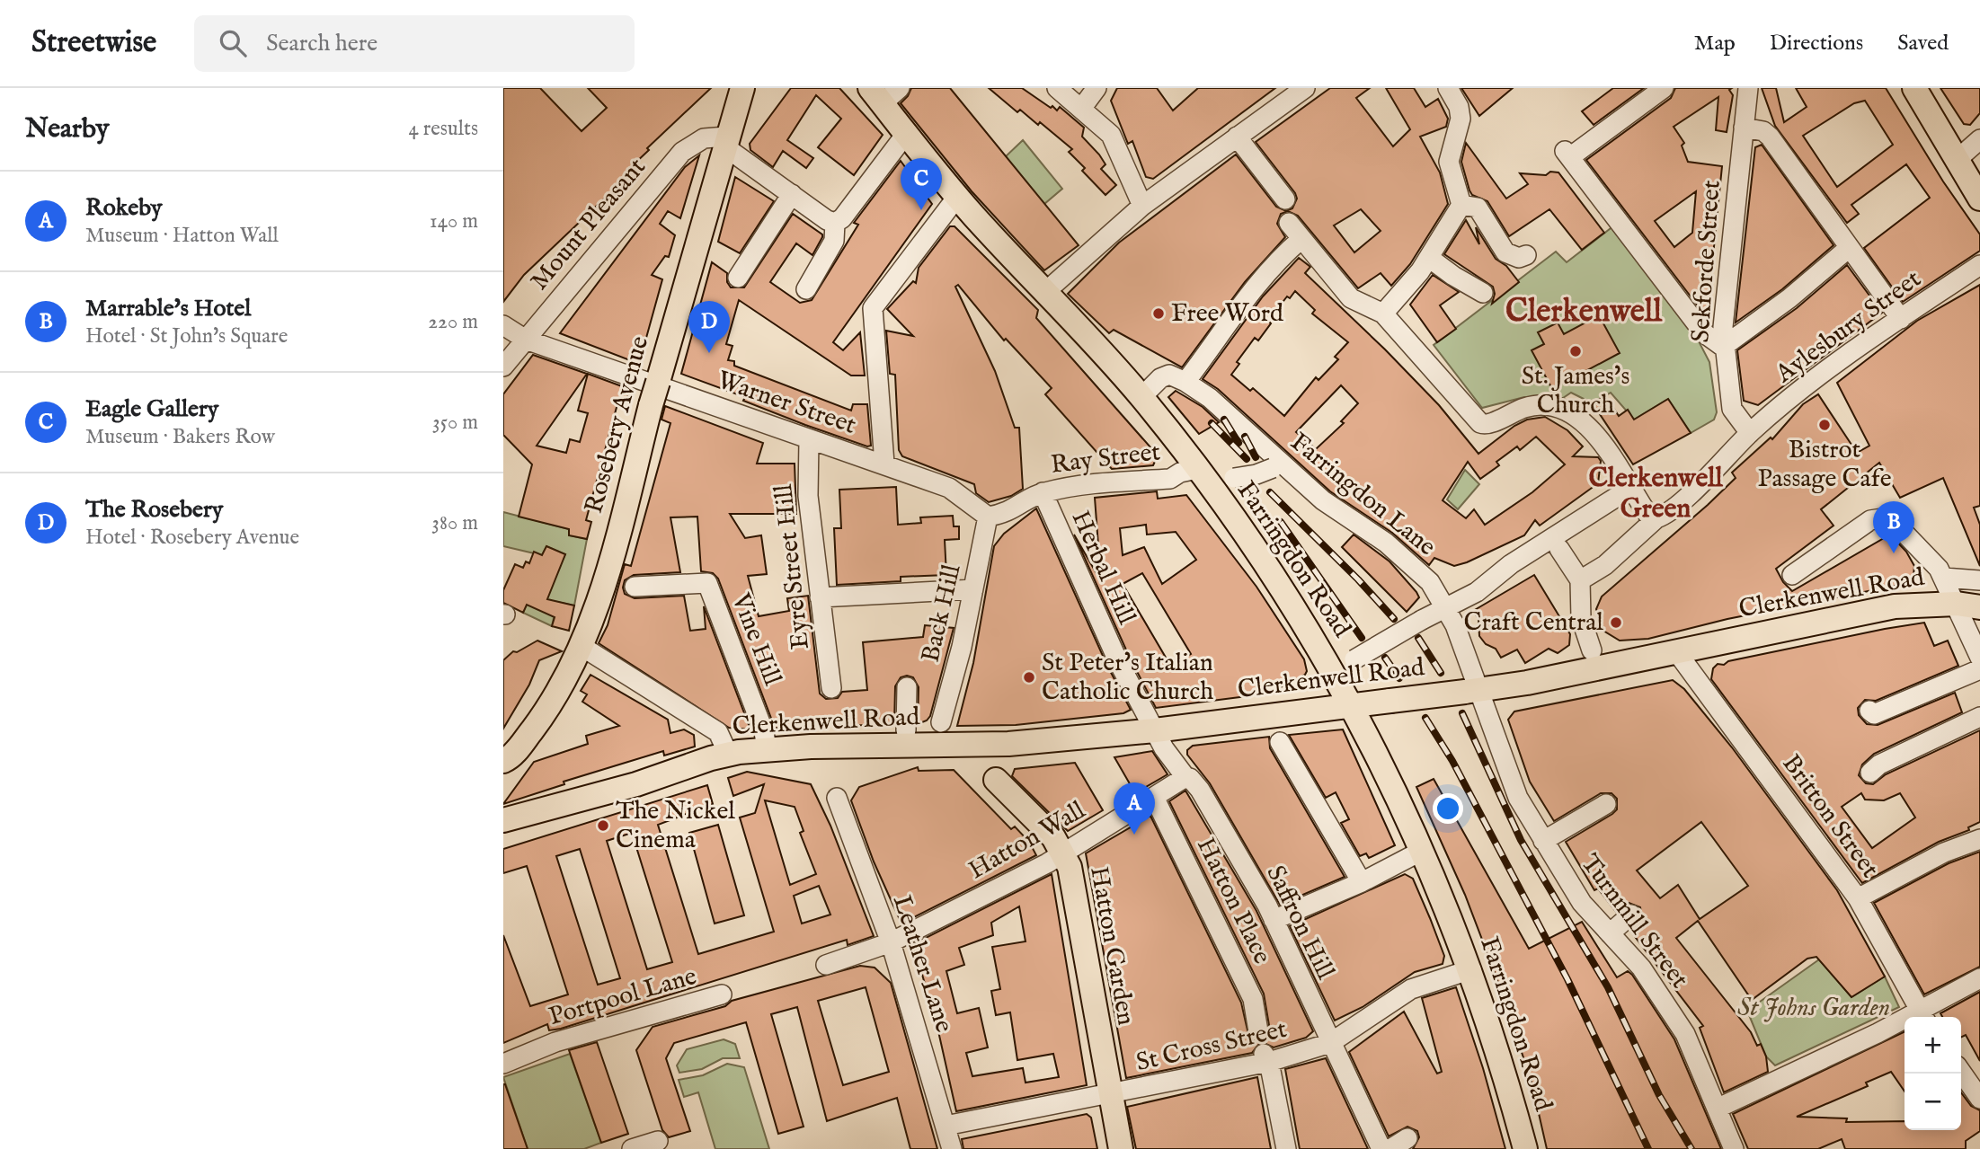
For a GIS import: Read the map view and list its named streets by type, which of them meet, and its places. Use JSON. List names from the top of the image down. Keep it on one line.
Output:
{"streets":{"main road":["Rosebery Avenue","Farringdon Road","Clerkenwell Road","Hatton Garden"],"street":["Mount Pleasant","Sekforde Street","Aylesbury Street","Warner Street","Ray Street","Farringdon Lane","Eyre Street Hill","Herbal Hill","Back Hill","Vine Hill","Britton Street","Hatton Wall","Hatton Place","Turnmill Street","Saffron Hill","Leather Lane","Portpool Lane","St Cross Street"]},"crossings":[["Mount Pleasant","Warner Street"],["Mount Pleasant","Rosebery Avenue"],["Sekforde Street","Aylesbury Street"],["Warner Street","Ray Street"],["Warner Street","Eyre Street Hill"],["Warner Street","Back Hill"],["Ray Street","Farringdon Lane"],["Ray Street","Farringdon Road"],["Ray Street","Herbal Hill"],["Ray Street","Back Hill"],["Farringdon Lane","Clerkenwell Road"],["Farringdon Lane","Turnmill Street"],["Farringdon Road","Clerkenwell Road"],["Farringdon Road","St Cross Street"],["Herbal Hill","Clerkenwell Road"],["Herbal Hill","Saffron Hill"],["Clerkenwell Road","Vine Hill"],["Clerkenwell Road","Britton Street"],["Clerkenwell Road","Turnmill Street"],["Clerkenwell Road","Saffron Hill"],["Clerkenwell Road","Hatton Garden"],["Hatton Wall","Hatton Place"],["Hatton Wall","Saffron Hill"],["Hatton Wall","Hatton Garden"],["Hatton Wall","Leather Lane"],["Saffron Hill","St Cross Street"],["Hatton Garden","St Cross Street"],["Leather Lane","St Cross Street"]],"districts":["Clerkenwell","Clerkenwell Green"],"parks":["St Johns Garden"],"places":["Free Word","St. James's Church","Bistrot Passage Cafe","Craft Central","St Peter's Italian Catholic Church","The Nickel Cinema"],"page":{"header":"Streetwise","search":"Search here","nav":["Map","Directions","Saved"],"heading":["Nearby","4 results"],"pins":["C","D","B","A"],"list":[{"mark":"A","name":"Rokeby","note":"Museum · Hatton Wall","value":"140 m"},{"mark":"B","name":"Marrable's Hotel","note":"Hotel · St John's Square","value":"220 m"},{"mark":"C","name":"Eagle Gallery","note":"Museum · Bakers Row","value":"350 m"},{"mark":"D","name":"The Rosebery","note":"Hotel · Rosebery Avenue","value":"380 m"}],"map_buttons":["+","−"]}}
